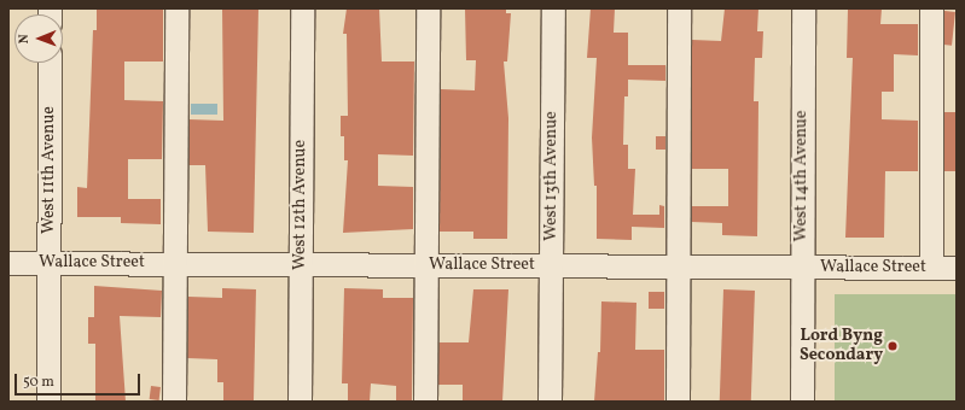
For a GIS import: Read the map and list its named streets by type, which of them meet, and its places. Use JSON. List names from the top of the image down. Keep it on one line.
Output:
{"streets":{"street":["West 11th Avenue","West 13th Avenue","West 14th Avenue","West 12th Avenue","Wallace Street"]},"crossings":[["West 11th Avenue","Wallace Street"],["West 13th Avenue","Wallace Street"],["West 14th Avenue","Wallace Street"],["West 12th Avenue","Wallace Street"]],"places":["Lord Byng Secondary"],"scale_bar":"50 m","north":"left"}
